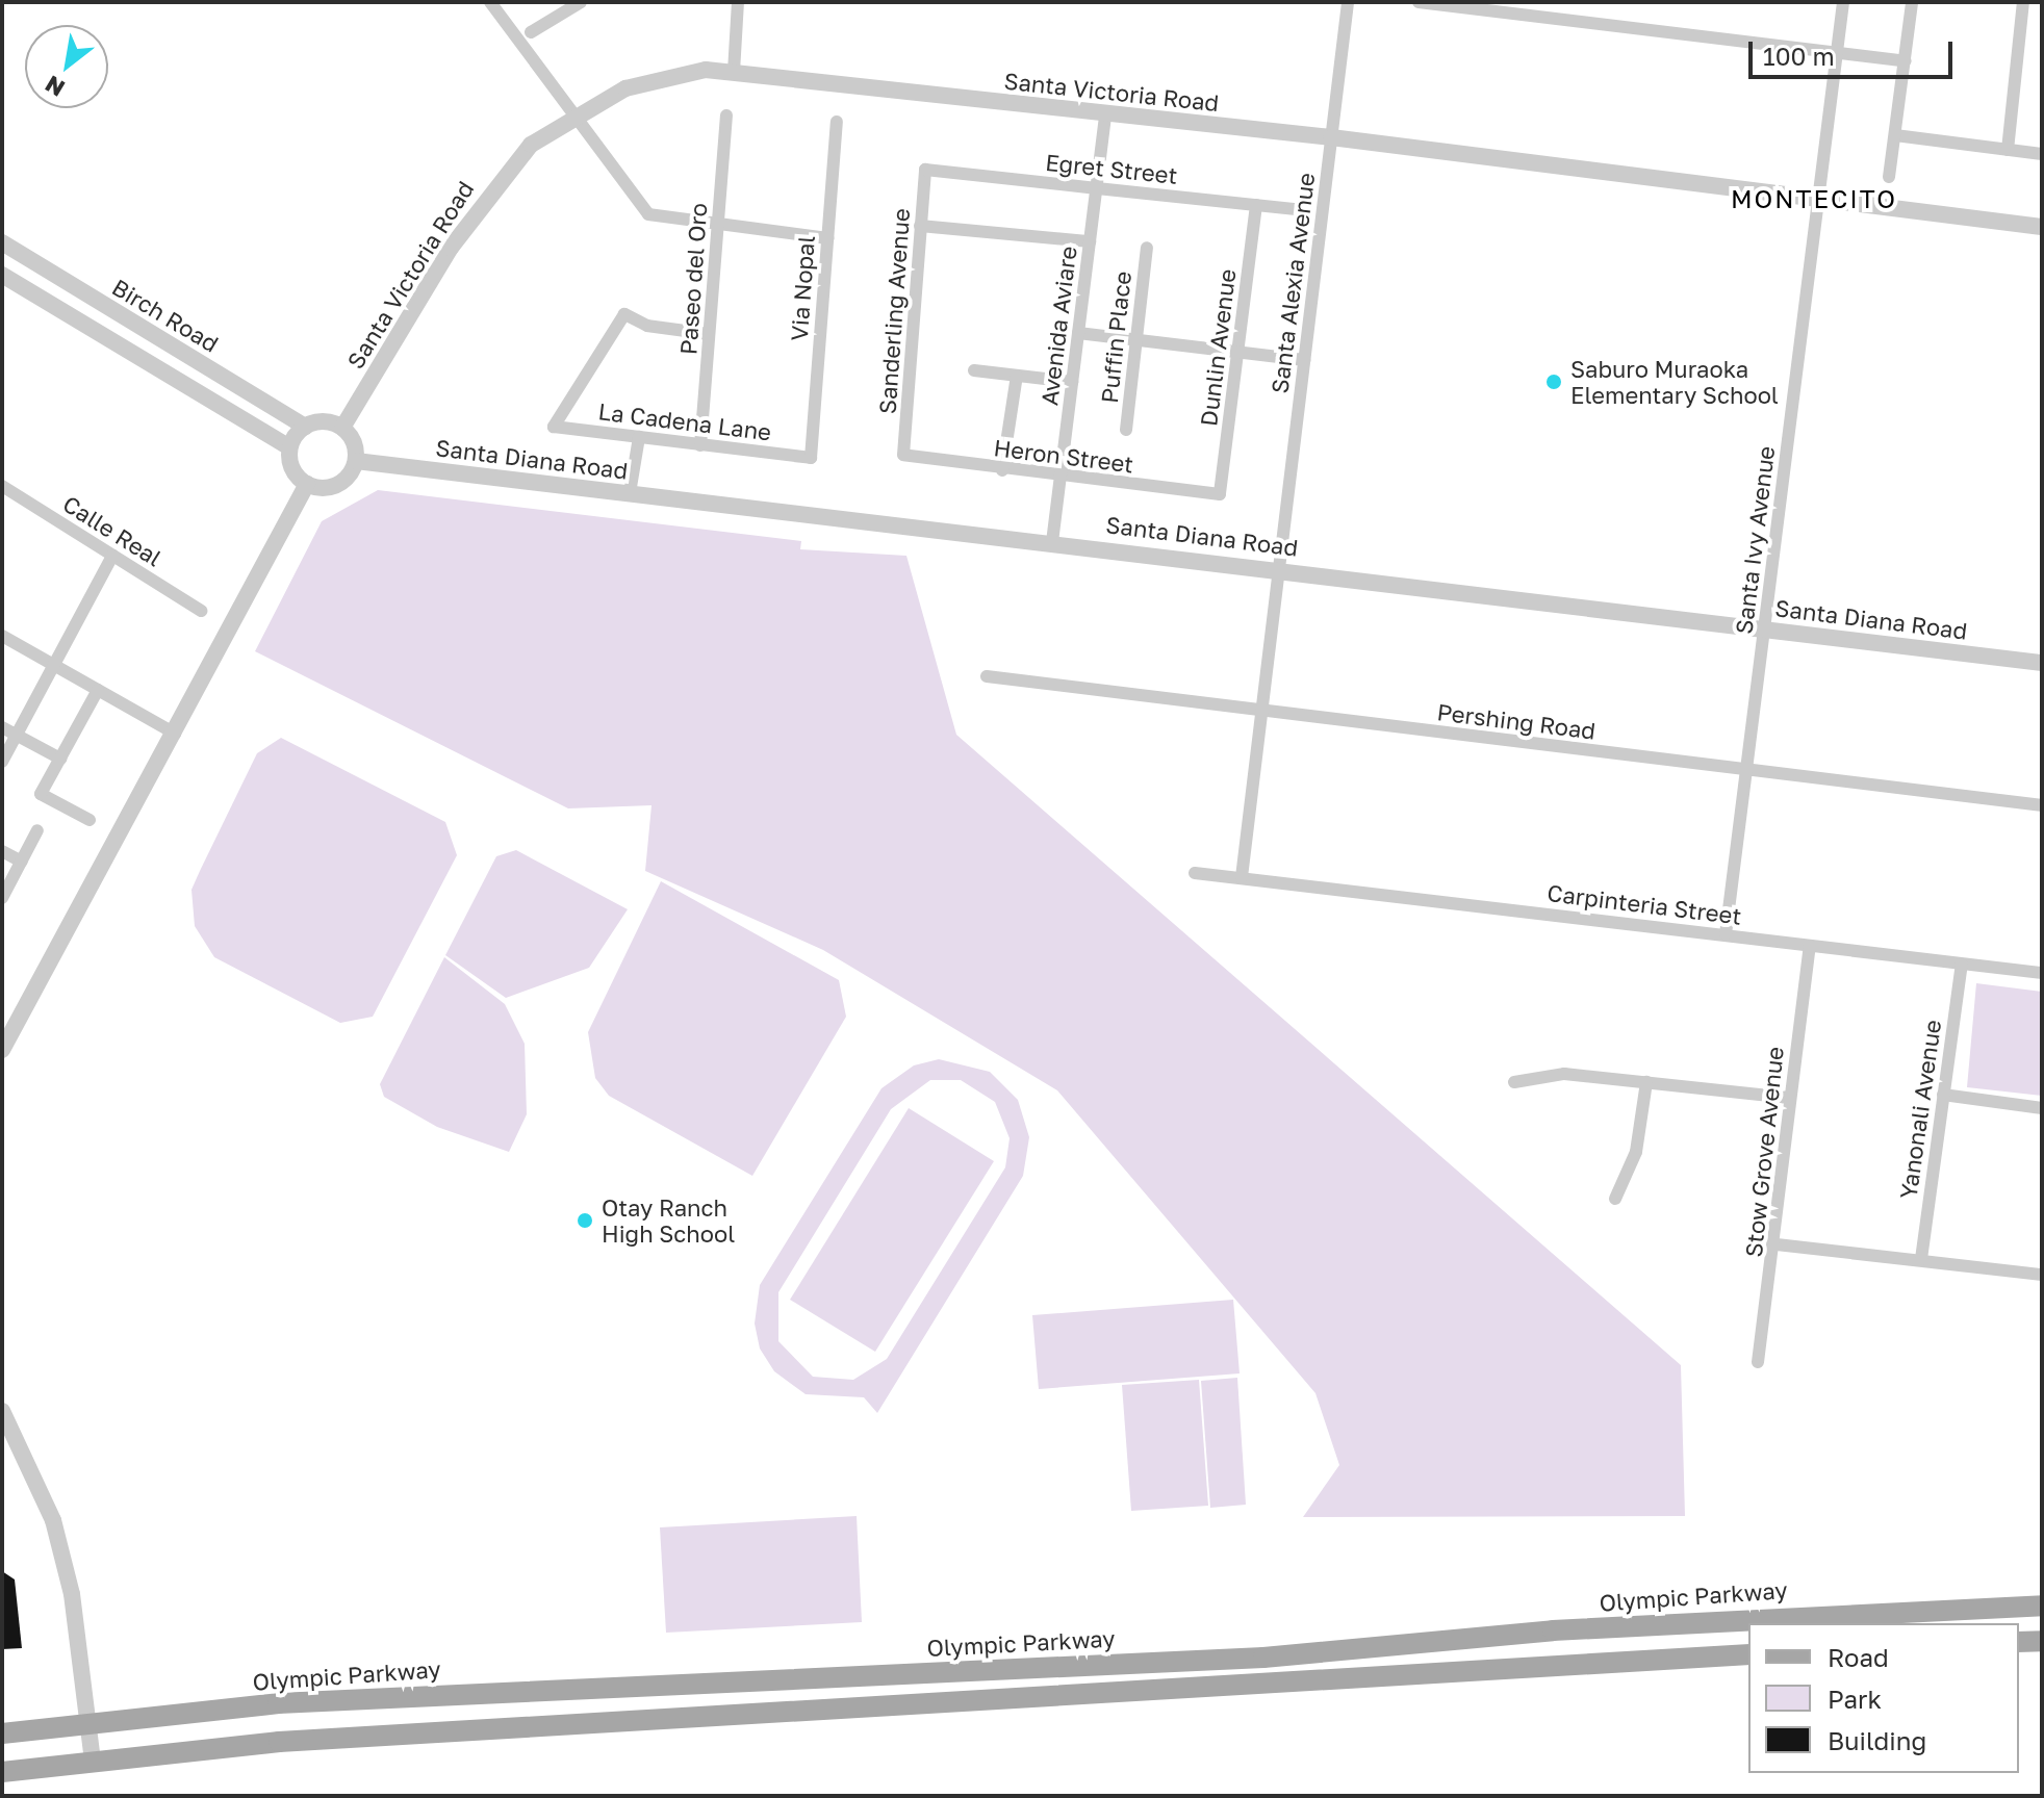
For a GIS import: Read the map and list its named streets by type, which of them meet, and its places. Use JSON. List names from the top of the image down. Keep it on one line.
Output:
{"streets":{"main road":["Olympic Parkway"],"street":["Santa Victoria Road","Egret Street","Paseo del Oro","Santa Alexia Avenue","Via Nopal","Sanderling Avenue","Birch Road","Avenida Aviare","Puffin Place","Dunlin Avenue","La Cadena Lane","Heron Street","Santa Diana Road","Calle Real","Santa Ivy Avenue","Pershing Road","Carpinteria Street","Yanonali Avenue","Stow Grove Avenue"]},"crossings":[["Santa Victoria Road","Santa Alexia Avenue"],["Santa Victoria Road","Birch Road"],["Santa Victoria Road","Avenida Aviare"],["Santa Victoria Road","Santa Diana Road"],["Santa Victoria Road","Santa Ivy Avenue"],["Egret Street","Sanderling Avenue"],["Egret Street","Avenida Aviare"],["Egret Street","Dunlin Avenue"],["Paseo del Oro","La Cadena Lane"],["Santa Alexia Avenue","Santa Diana Road"],["Via Nopal","La Cadena Lane"],["Sanderling Avenue","Heron Street"],["Birch Road","Santa Diana Road"],["Avenida Aviare","Heron Street"],["Avenida Aviare","Santa Diana Road"],["Dunlin Avenue","Heron Street"],["Santa Diana Road","Santa Ivy Avenue"],["Santa Ivy Avenue","Pershing Road"],["Santa Ivy Avenue","Carpinteria Street"],["Carpinteria Street","Yanonali Avenue"],["Carpinteria Street","Stow Grove Avenue"]],"districts":["MONTECITO"],"places":["Saburo Muraoka Elementary School","Otay Ranch High School"],"legend":["Road","Park","Building"],"scale_bar":"100 m","north":"bottom left"}
